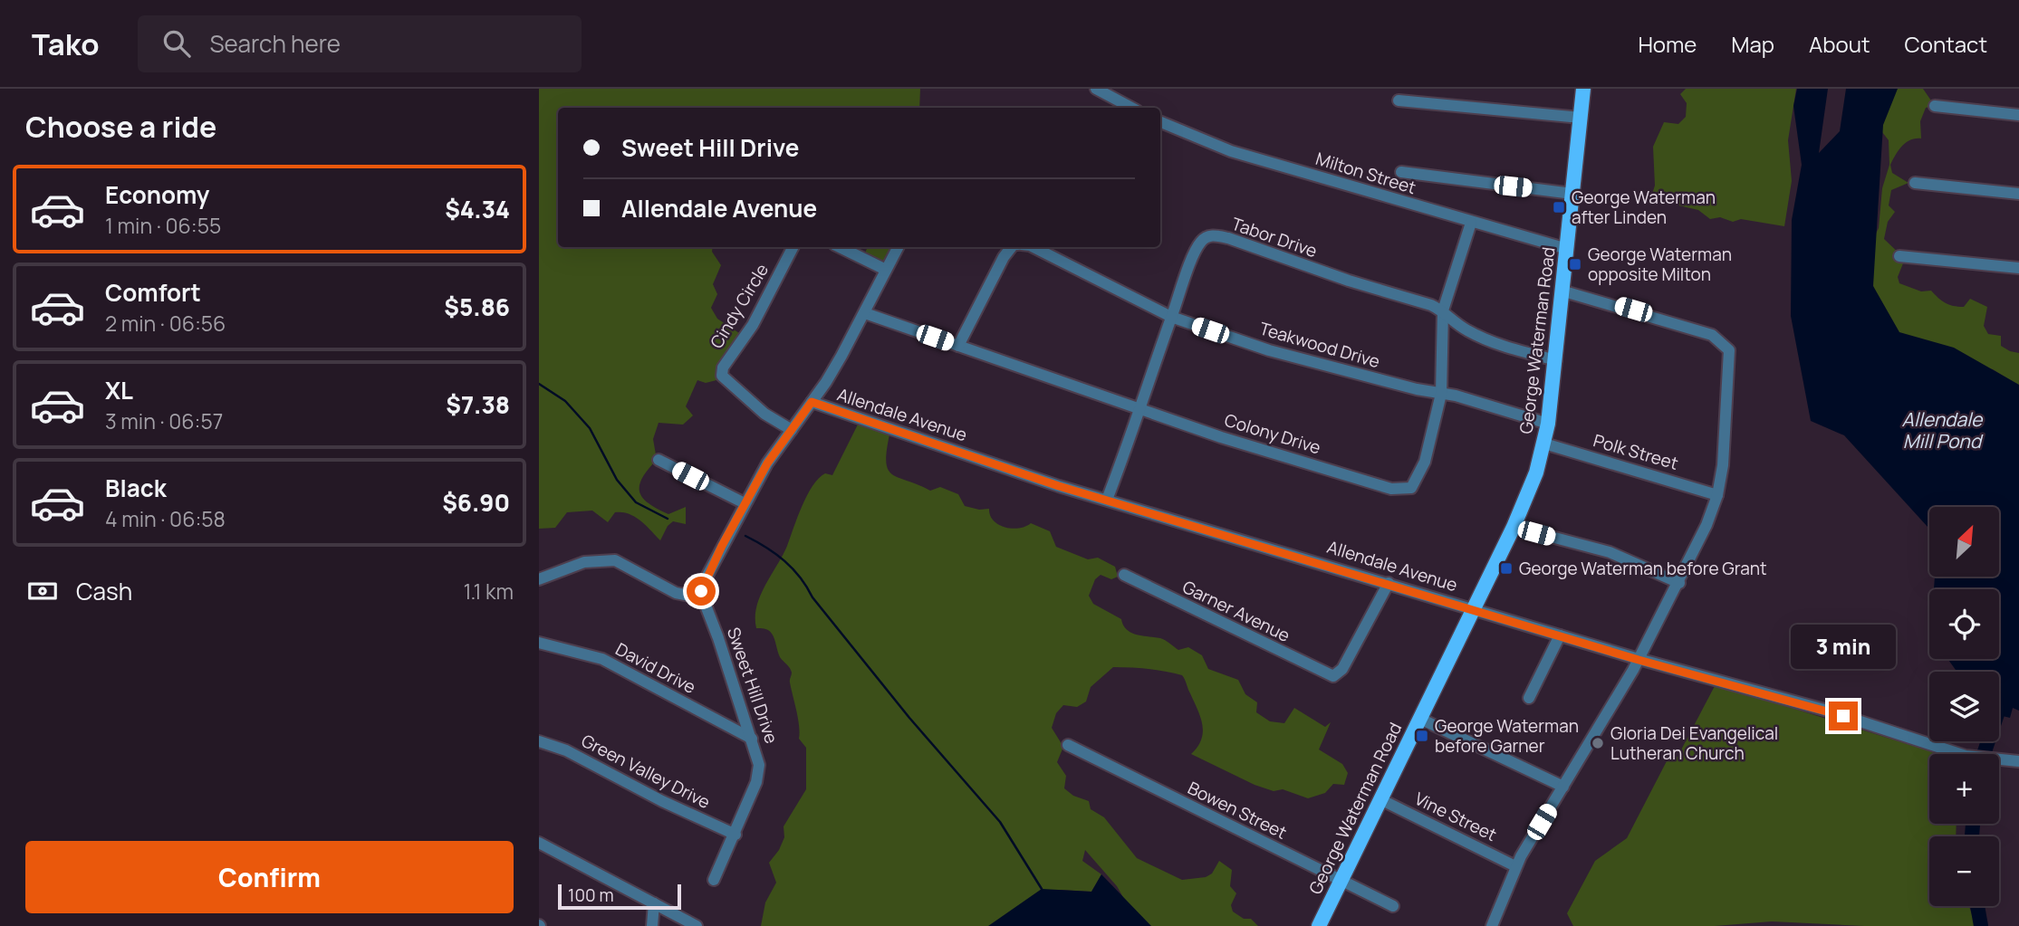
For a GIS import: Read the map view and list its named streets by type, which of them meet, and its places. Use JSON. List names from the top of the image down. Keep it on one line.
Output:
{"streets":{"main road":["George Waterman Road"],"street":["Milton Street","Tabor Drive","Cindy Circle","Teakwood Drive","Allendale Avenue","Colony Drive","Polk Street","Garner Avenue","David Drive","Sweet Hill Drive","Green Valley Drive","Bowen Street","Vine Street"]},"crossings":[["Milton Street","George Waterman Road"],["Milton Street","Colony Drive"],["Tabor Drive","George Waterman Road"],["Tabor Drive","Teakwood Drive"],["Tabor Drive","Allendale Avenue"],["Tabor Drive","Colony Drive"],["George Waterman Road","Teakwood Drive"],["George Waterman Road","Allendale Avenue"],["George Waterman Road","Polk Street"],["George Waterman Road","Bowen Street"],["George Waterman Road","Vine Street"],["Teakwood Drive","Colony Drive"],["Allendale Avenue","Garner Avenue"],["David Drive","Sweet Hill Drive"],["Sweet Hill Drive","Green Valley Drive"]],"water":["Allendale Mill Pond"],"places":{"transit":["George Waterman after Linden","George Waterman opposite Milton","George Waterman before Grant","George Waterman before Garner"],"other":["Gloria Dei Evangelical Lutheran Church"]},"scale_bar":"100 m","north":"top right","page":{"header":"Tako","search":"Search here","nav":["Home","Map","About","Contact"],"heading":"Choose a ride","banner":["Sweet Hill Drive","Allendale Avenue"],"list":[{"name":"Economy","note":"1 min · 06:55","value":"$4.34"},{"name":"Comfort","note":"2 min · 06:56","value":"$5.86"},{"name":"XL","note":"3 min · 06:57","value":"$7.38"},{"name":"Black","note":"4 min · 06:58","value":"$6.90"}],"map_buttons":["+","−"],"pay":["Cash","1.1 km"],"bubble":"3 min","buttons":"Confirm","scale":"100 m"}}
